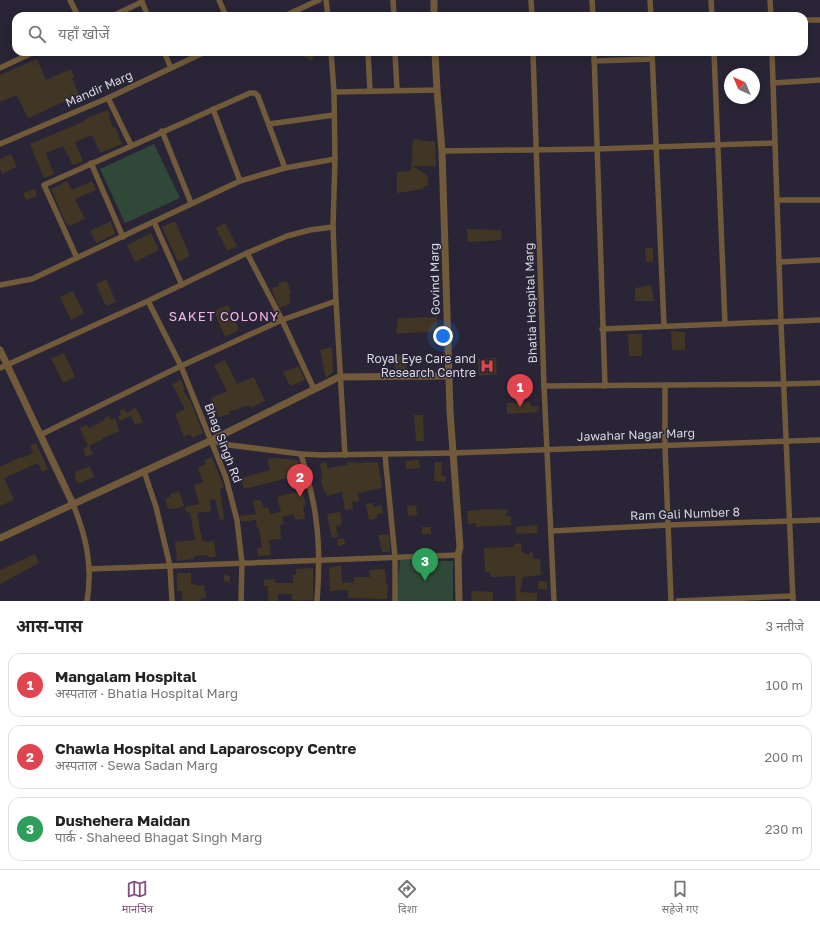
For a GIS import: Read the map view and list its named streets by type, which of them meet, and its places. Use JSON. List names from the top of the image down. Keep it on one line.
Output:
{"streets":{"street":["Mandir Marg","Govind Marg","Bhatia Hospital Marg","Jawahar Nagar Marg","Bhag Singh Rd","Ram Gali Number 8"]},"crossings":[["Govind Marg","Jawahar Nagar Marg"],["Bhatia Hospital Marg","Jawahar Nagar Marg"],["Bhatia Hospital Marg","Ram Gali Number 8"],["Jawahar Nagar Marg","Bhag Singh Rd"]],"districts":["SAKET COLONY"],"places":{"hospital":["Royal Eye Care and Research Centre"]},"north":"top left","page":{"search":"यहाँ खोजें","pins":["1","2","3"],"heading":["आस-पास","3 नतीजे"],"list":[{"mark":"1","name":"Mangalam Hospital","note":"अस्पताल · Bhatia Hospital Marg","value":"100 m"},{"mark":"2","name":"Chawla Hospital and Laparoscopy Centre","note":"अस्पताल · Sewa Sadan Marg","value":"200 m"},{"mark":"3","name":"Dushehera Maidan","note":"पार्क · Shaheed Bhagat Singh Marg","value":"230 m"}],"nav":["मानचित्र","दिशा","सहेजे गए"]}}
